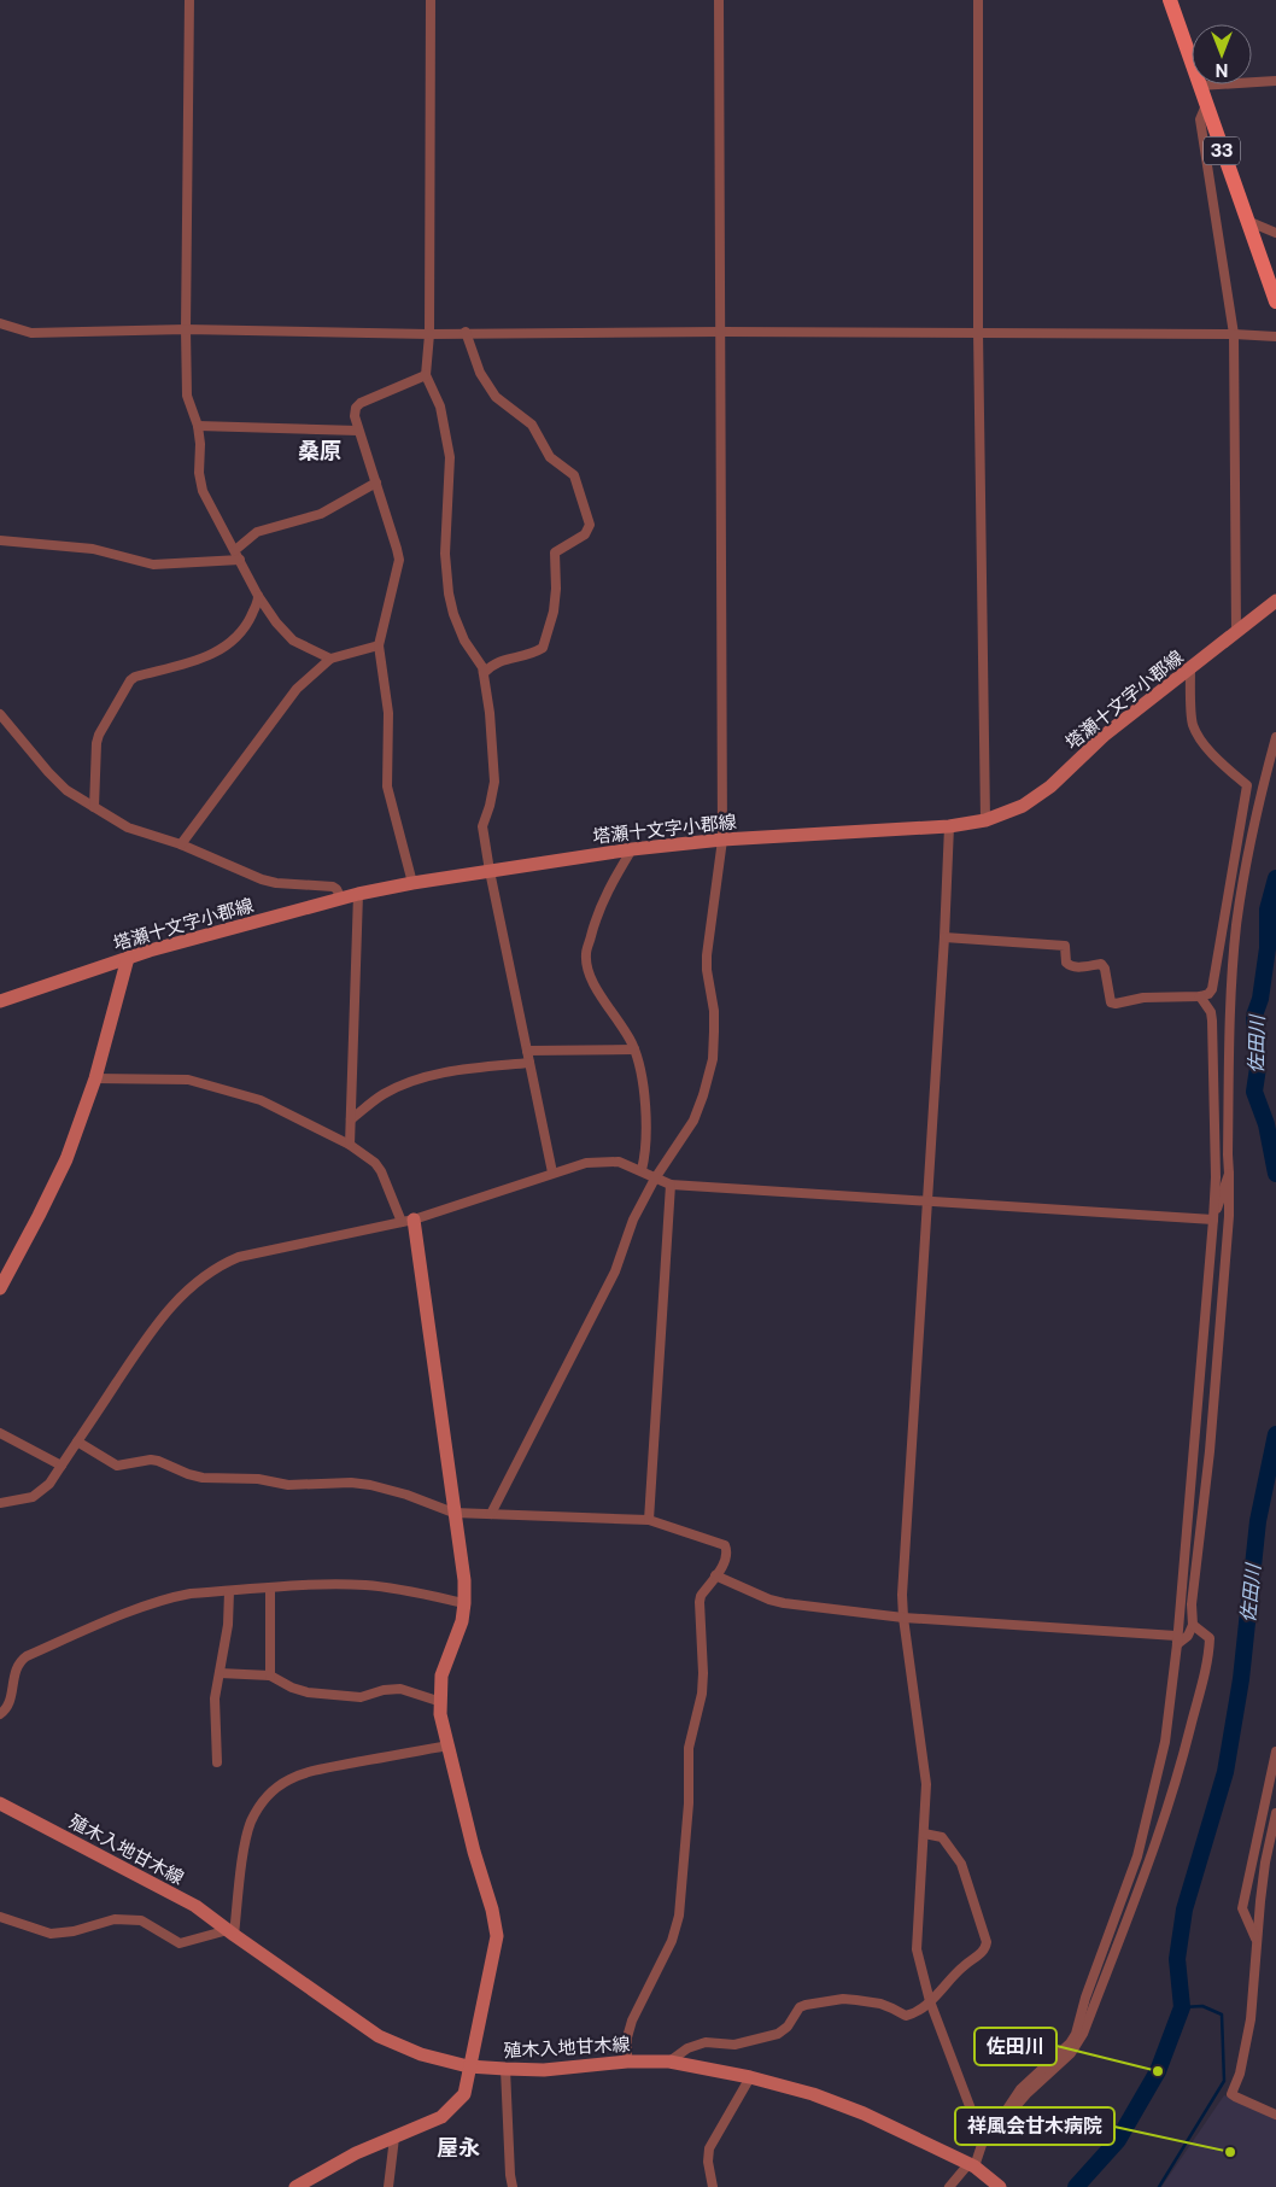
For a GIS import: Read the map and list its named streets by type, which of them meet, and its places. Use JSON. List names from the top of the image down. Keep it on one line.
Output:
{"streets":{"main road":["33","塔瀬十文字小郡線","殖木入地甘木線"]},"districts":["桑原","屋永"],"water":["佐田川"],"places":["佐田川","祥風会甘木病院"],"north":"bottom"}
